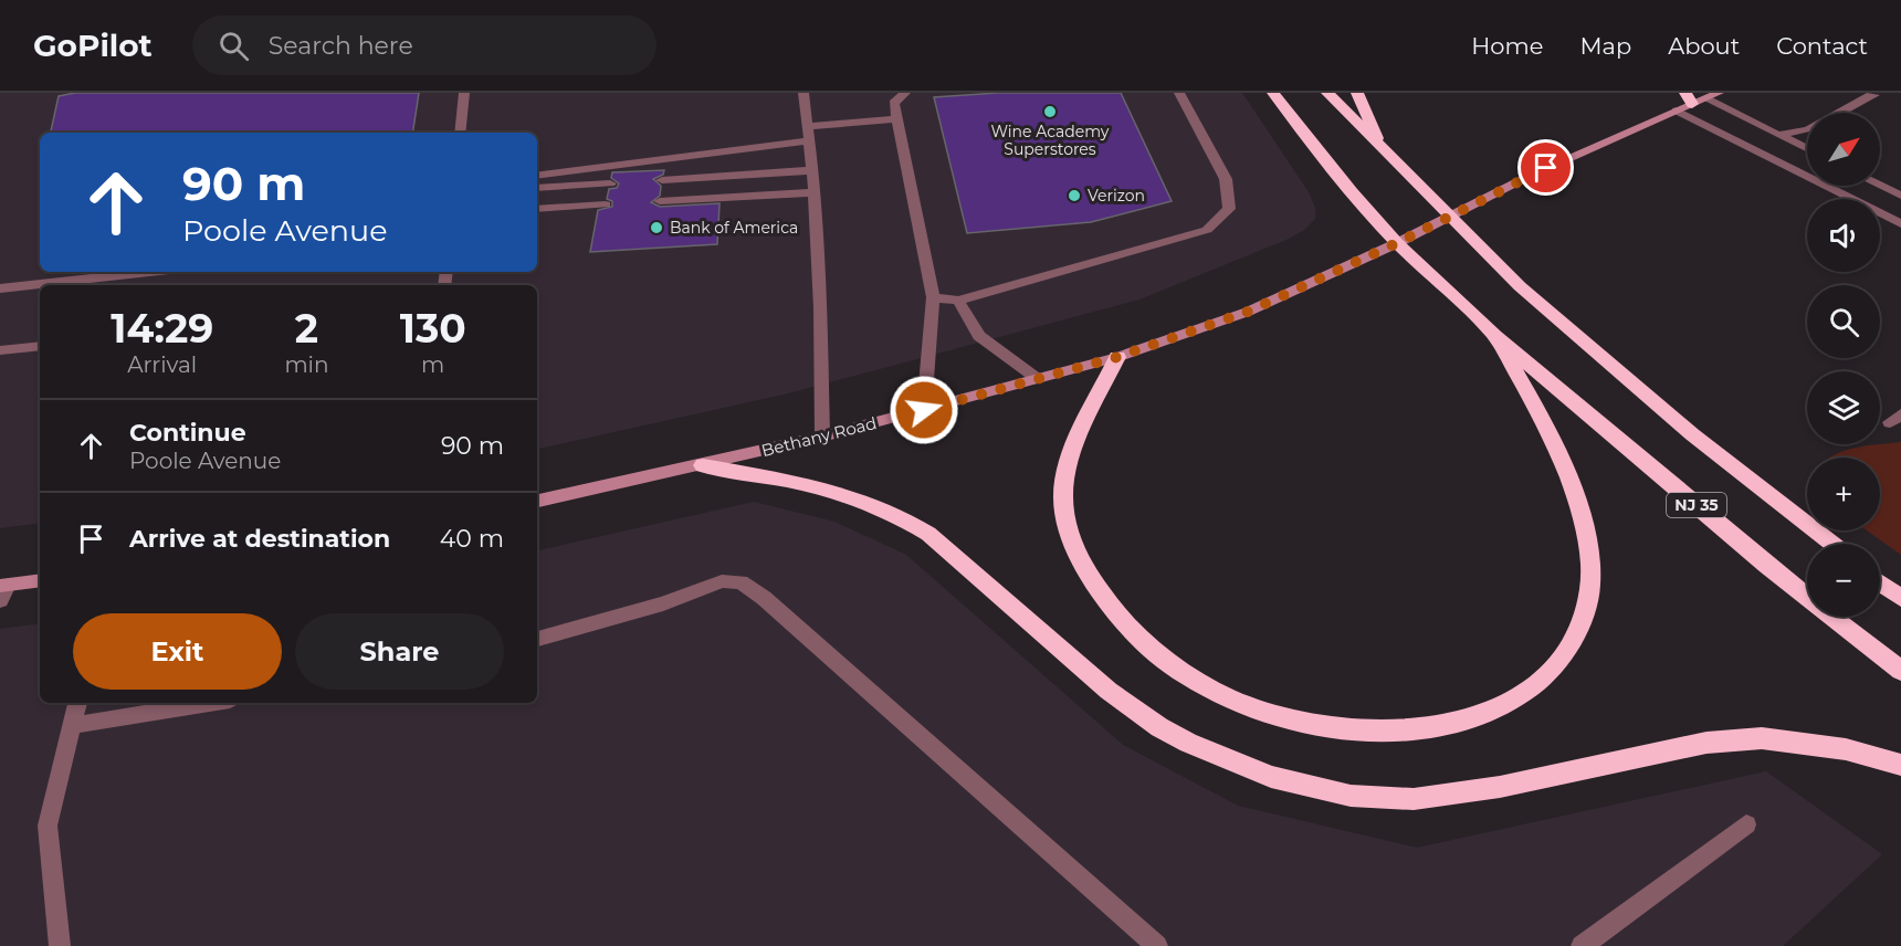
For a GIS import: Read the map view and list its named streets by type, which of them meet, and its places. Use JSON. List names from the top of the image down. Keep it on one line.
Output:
{"streets":{"highway":["NJ 35"],"street":["Bethany Road"]},"crossings":[["Bethany Road","NJ 35"]],"places":["Wine Academy Superstores","Verizon","Bank of America"],"north":"top right","page":{"header":"GoPilot","search":"Search here","nav":["Home","Map","About","Contact"],"map_buttons":["+","−"],"turn":["90 m","Poole Avenue"],"eta":["14:29","Arrival","2","min","130","m"],"list":[{"name":"Continue","note":"Poole Avenue","value":"90 m"},{"name":"Arrive at destination","value":"40 m"}],"buttons":["Exit","Share"]}}
